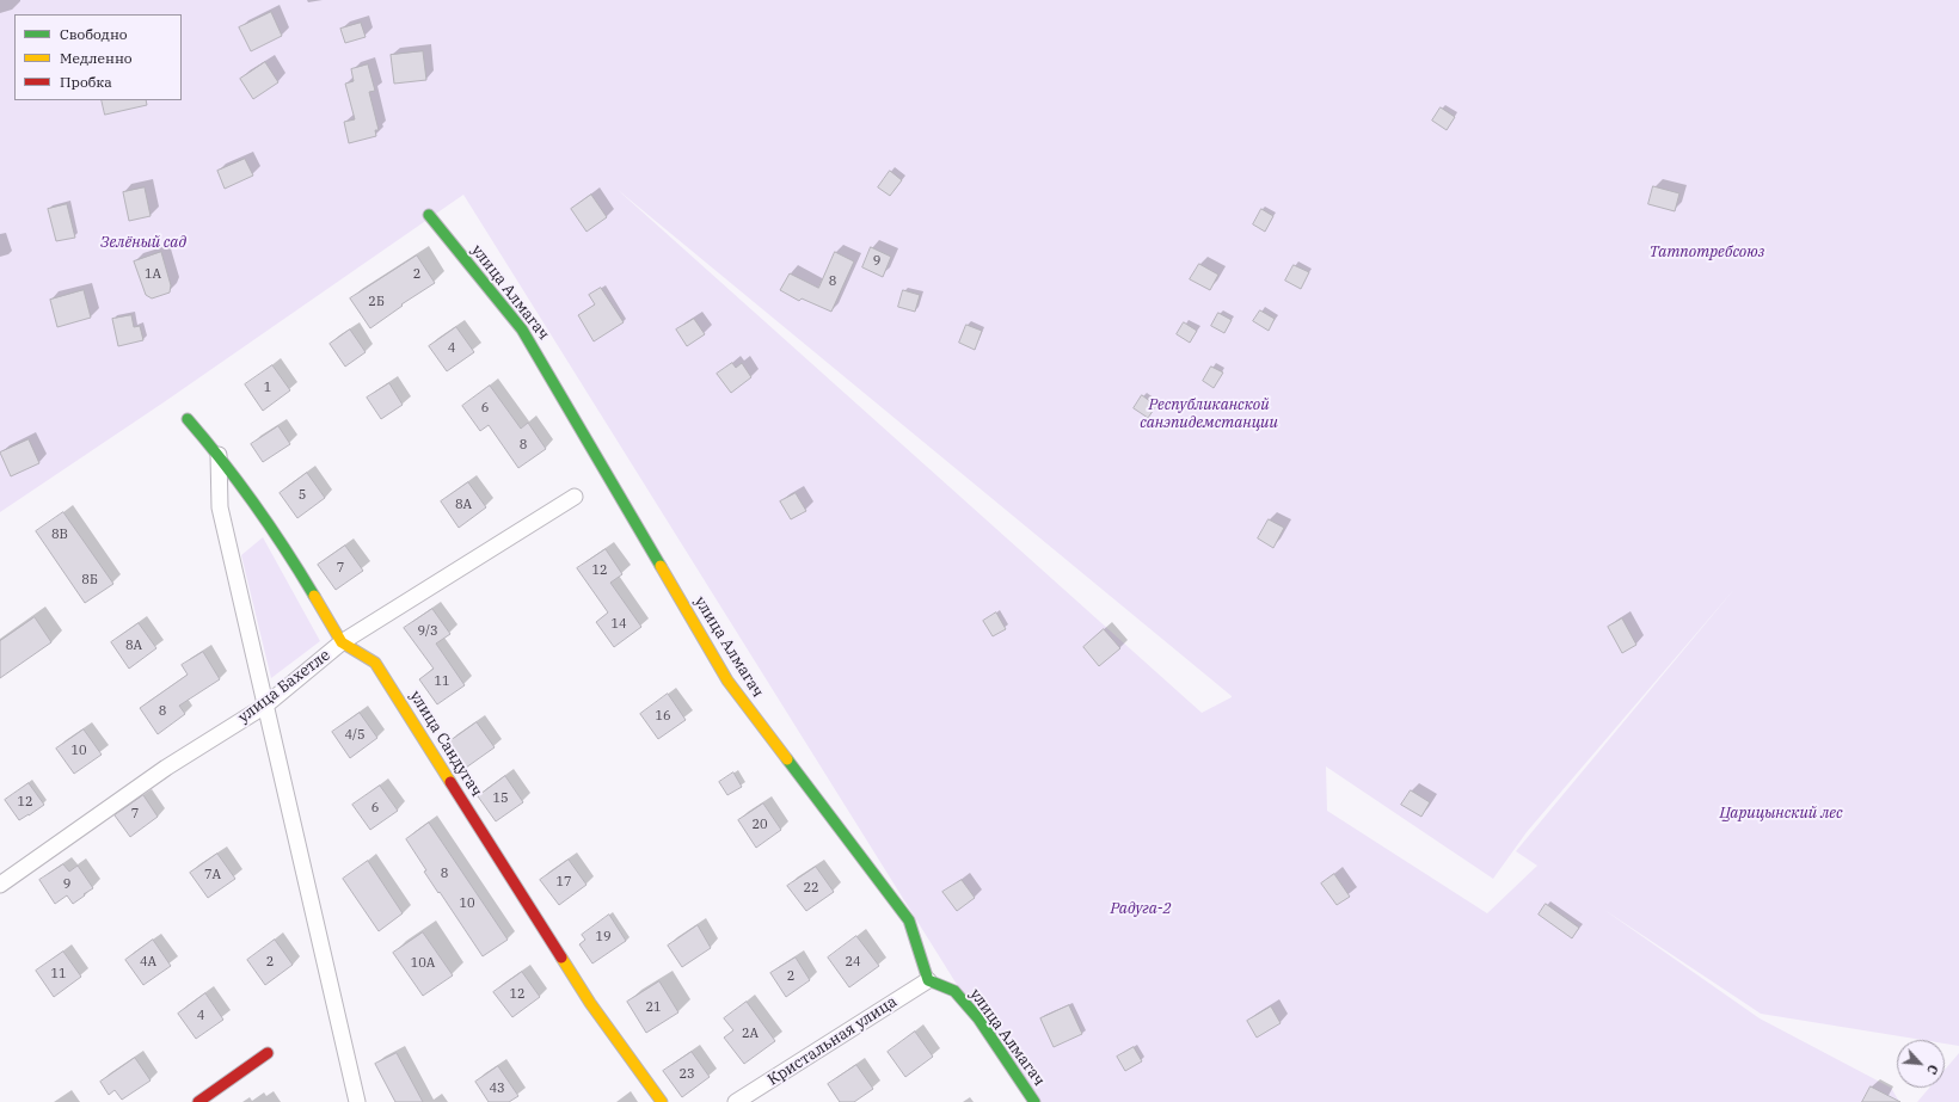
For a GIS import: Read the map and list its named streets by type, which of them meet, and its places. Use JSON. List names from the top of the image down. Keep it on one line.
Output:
{"streets":{"street":["улица Алмагач","улица Бахетле","улица Сандугач","Кристальная улица"]},"crossings":[["улица Алмагач","Кристальная улица"],["улица Бахетле","улица Сандугач"]],"parks":["Зелёный сад","Татпотребсоюз","Республиканской санэпидемстанции","Царицынский лес","Радуга-2"],"house_numbers":["9","1А","2","8","2Б","4","1","6","8","5","8А","8В","7","12","8Б","14","9/3","8А","11","8","16","4/5","10","15","12","6","7","20","8","7А","17","9","22","10","19","4А","2","24","10А","11","2","12","21","4","2А","23","43"],"legend":["Свободно","Медленно","Пробка"],"north":"bottom right"}
